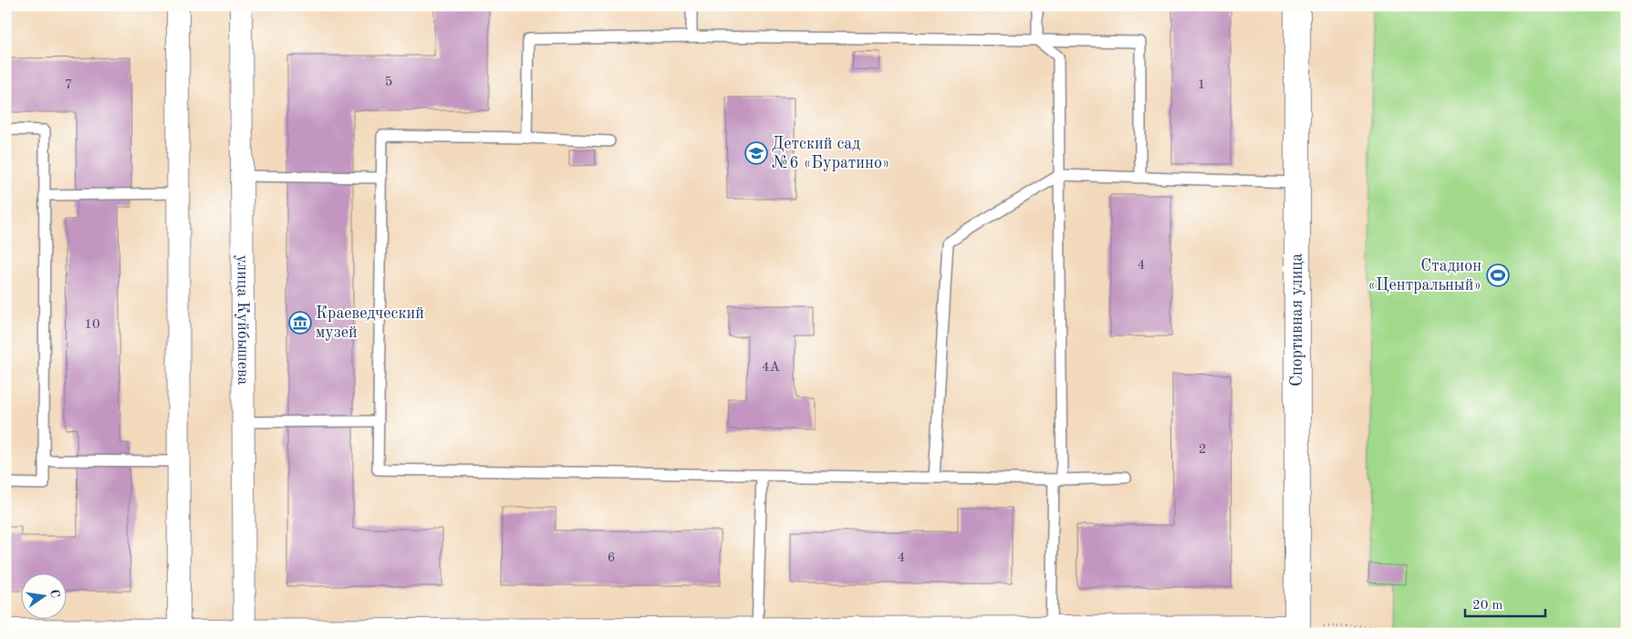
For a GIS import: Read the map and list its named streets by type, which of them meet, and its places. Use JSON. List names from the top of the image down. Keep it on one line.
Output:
{"streets":{"street":["улица Куйбышева","Спортивная улица"]},"places":{"school or university":["Детский сад №6 «Буратино»"],"sports":["Стадион «Центральный»"],"museum":["Краеведческий музей"]},"house_numbers":["5","7","1","4","10","4А","2","6","4"],"scale_bar":"20 m","north":"right"}
